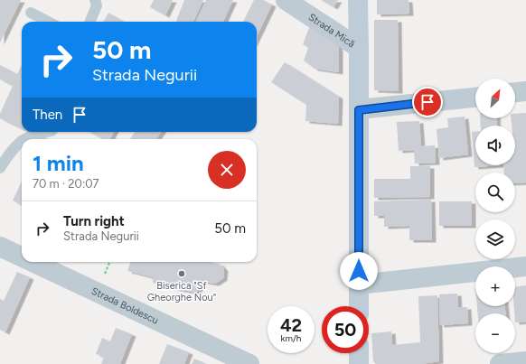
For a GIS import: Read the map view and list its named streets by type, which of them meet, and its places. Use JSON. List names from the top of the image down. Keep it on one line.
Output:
{"streets":{"street":["Strada Mică","Strada Boldescu"]},"places":["Biserica \"Sf Gheorghe Nou\""],"north":"top right","page":{"turn":["50 m","Strada Negurii"],"map_buttons":["+","−"],"then":"Then","heading":["1 min","70 m · 20:07"],"list":[{"name":"Turn right","note":"Strada Negurii","value":"50 m"}],"speed":"42 km/h","limit":"50"}}
